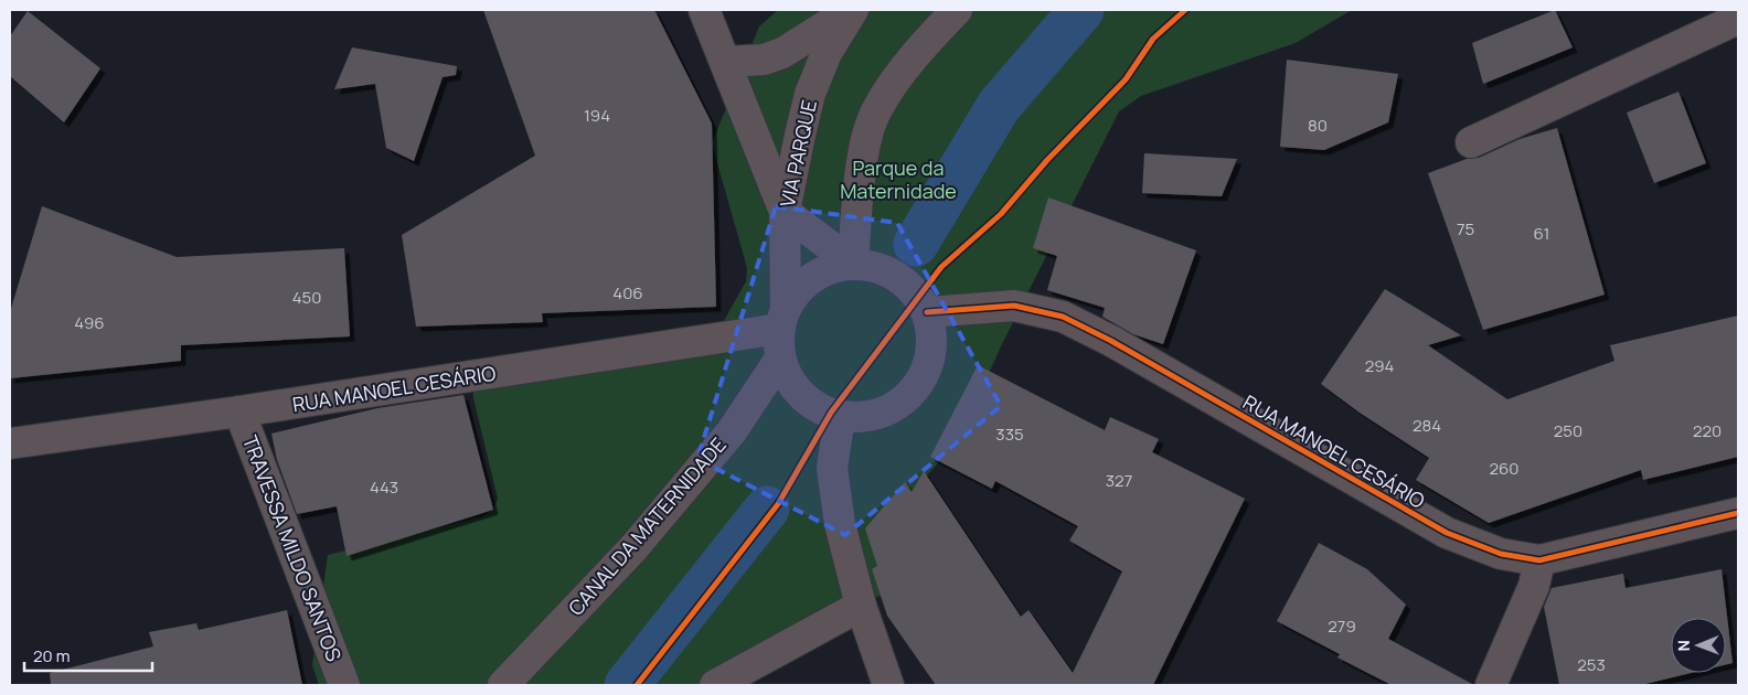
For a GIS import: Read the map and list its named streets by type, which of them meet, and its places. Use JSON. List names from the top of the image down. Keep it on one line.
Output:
{"streets":{"street":["VIA PARQUE","RUA MANOEL CESÁRIO","CANAL DA MATERNIDADE","TRAVESSA MILDO SANTOS"]},"crossings":[["VIA PARQUE","RUA MANOEL CESÁRIO"],["VIA PARQUE","CANAL DA MATERNIDADE"],["RUA MANOEL CESÁRIO","CANAL DA MATERNIDADE"],["RUA MANOEL CESÁRIO","TRAVESSA MILDO SANTOS"]],"parks":["Parque da Maternidade"],"house_numbers":["194","80","75","61","406","450","496","294","284","250","220","335","260","327","443","279","253"],"scale_bar":"20 m","north":"left"}
